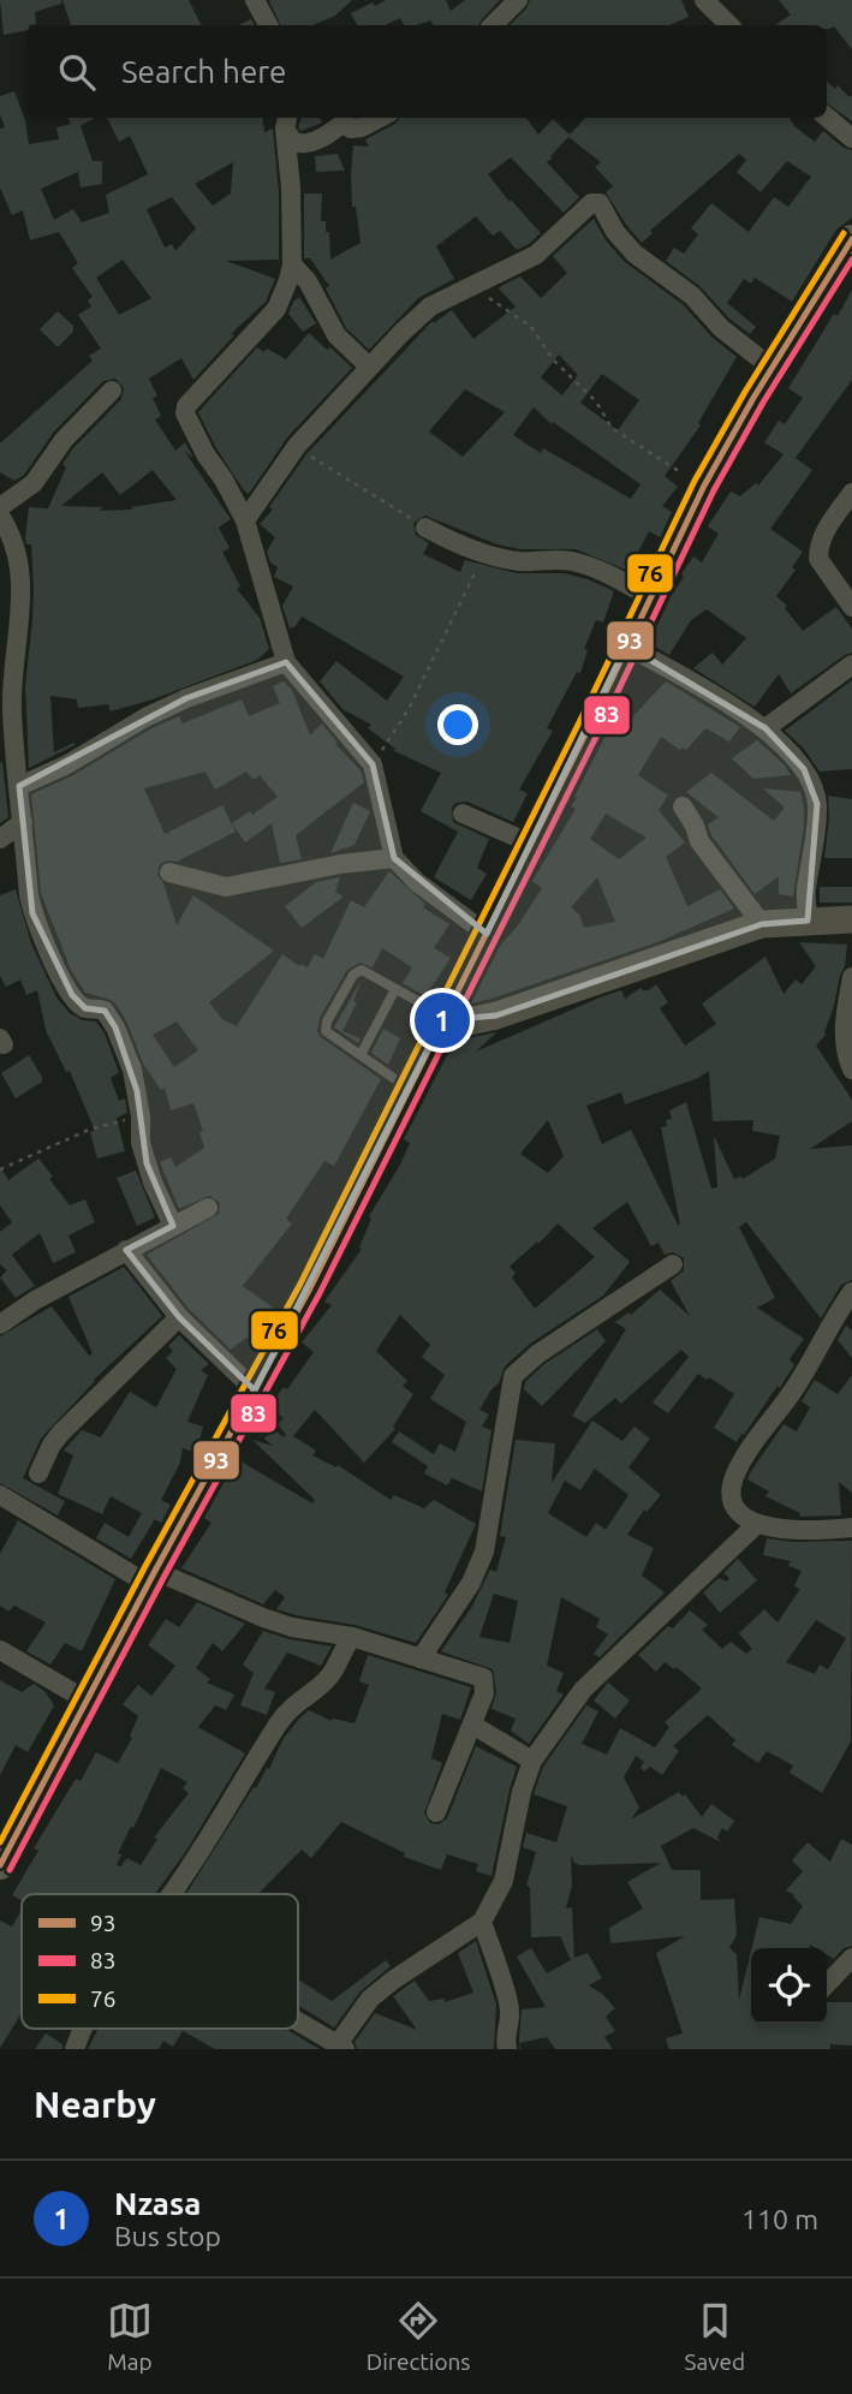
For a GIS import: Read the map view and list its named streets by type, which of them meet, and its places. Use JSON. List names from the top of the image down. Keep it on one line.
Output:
{"lines":["transit line 76","transit line 93","transit line 83"],"legend":["93","83","76"],"page":{"search":"Search here","pins":"1","heading":"Nearby","list":[{"mark":"1","name":"Nzasa","note":"Bus stop","value":"110 m"}],"nav":["Map","Directions","Saved"]}}
